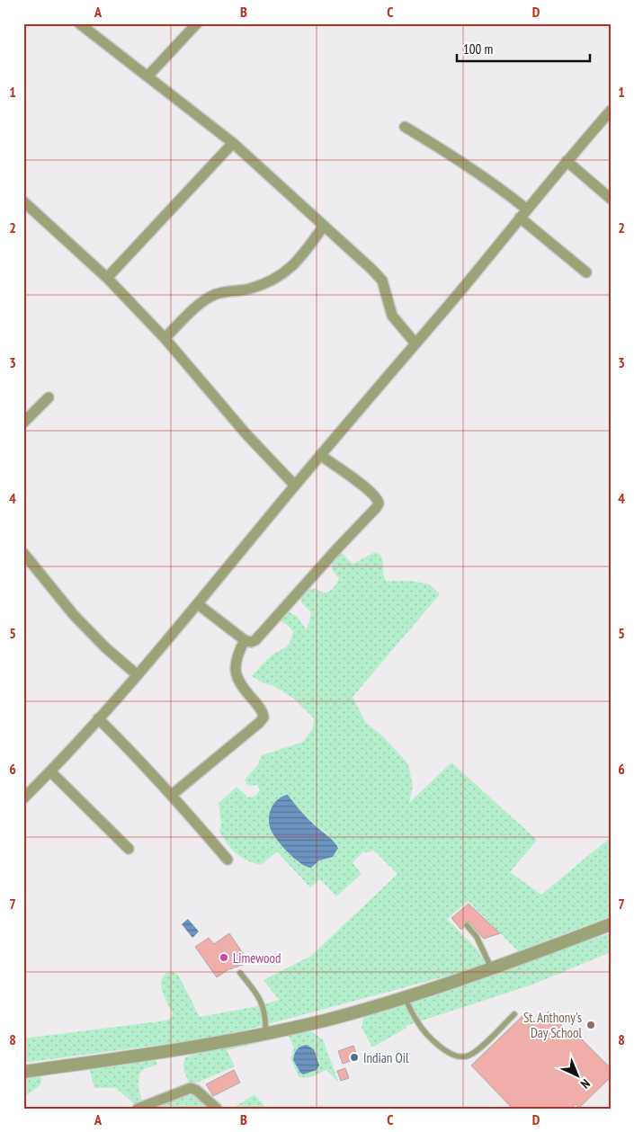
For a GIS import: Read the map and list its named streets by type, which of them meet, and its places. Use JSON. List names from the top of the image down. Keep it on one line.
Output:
{"places":["Limewood","St. Anthony's Day School","Indian Oil"],"scale_bar":"100 m","north":"bottom right","grid":{"columns":["A","B","C","D"],"rows":["1","2","3","4","5","6","7","8"]}}
